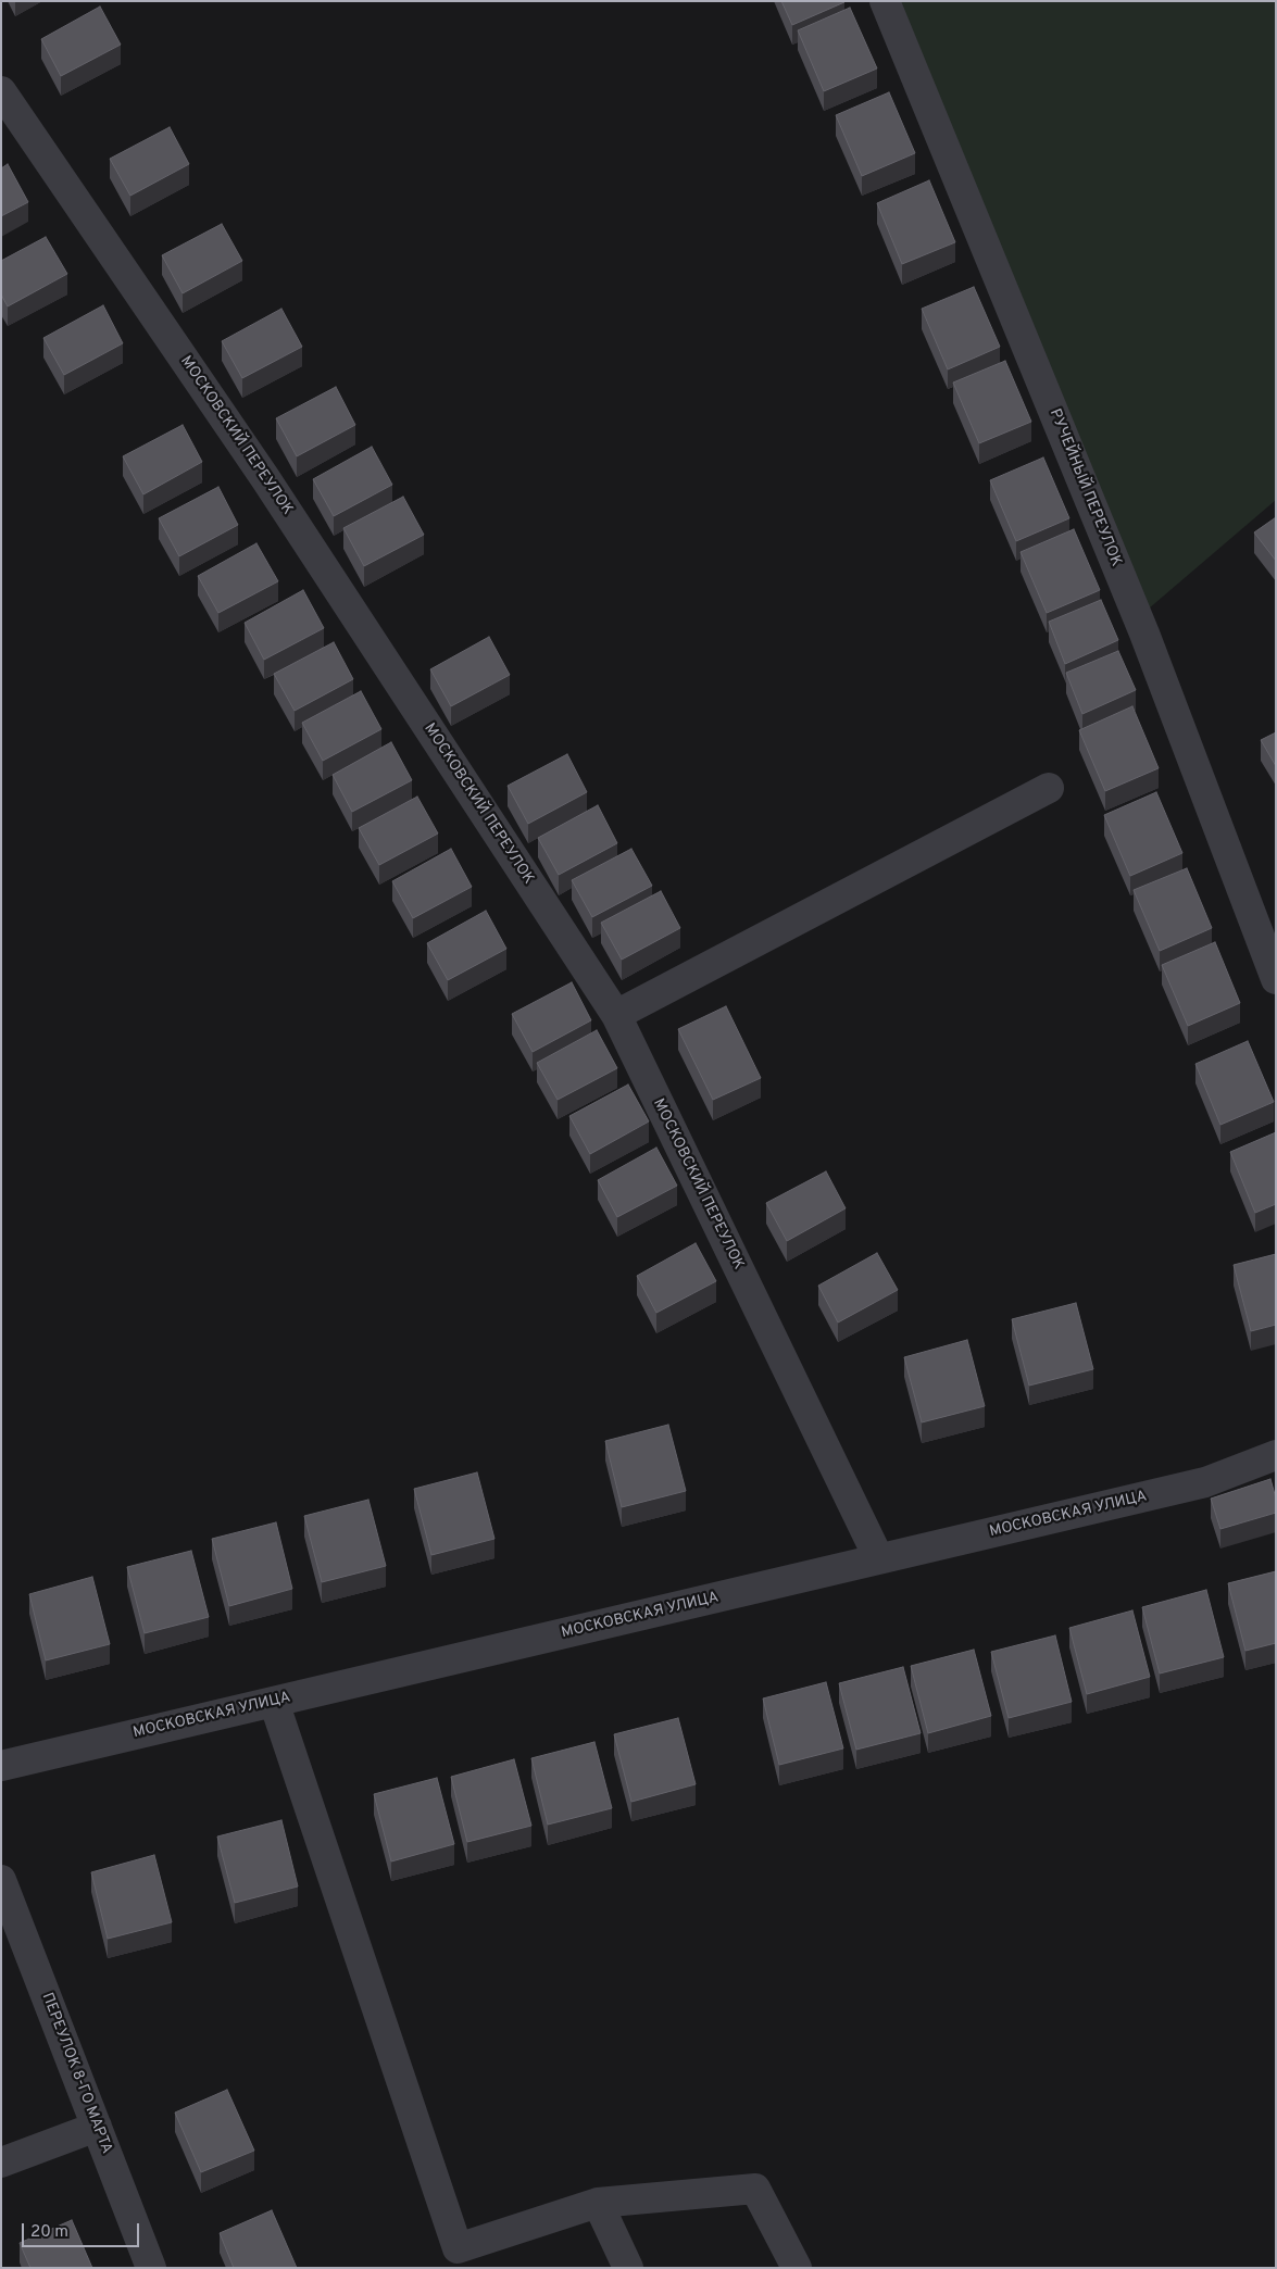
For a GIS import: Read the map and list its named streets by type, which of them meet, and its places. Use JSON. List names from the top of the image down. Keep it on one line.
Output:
{"streets":{"street":["МОСКОВСКИЙ ПЕРЕУЛОК","РУЧЕЙНЫЙ ПЕРЕУЛОК","МОСКОВСКАЯ УЛИЦА","ПЕРЕУЛОК 8-ГО МАРТА"]},"crossings":[["МОСКОВСКИЙ ПЕРЕУЛОК","МОСКОВСКАЯ УЛИЦА"]],"scale_bar":"20 m"}
